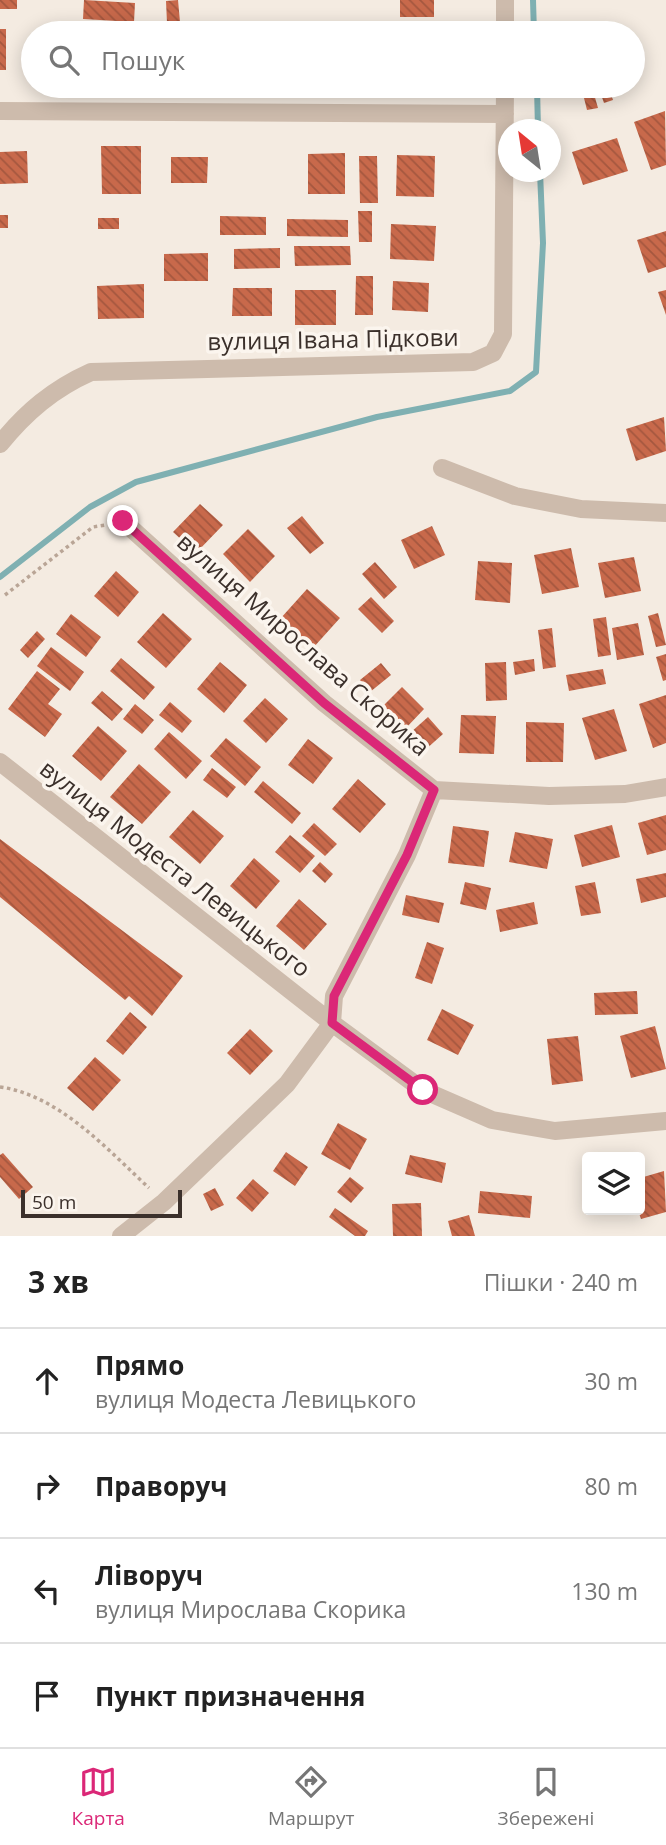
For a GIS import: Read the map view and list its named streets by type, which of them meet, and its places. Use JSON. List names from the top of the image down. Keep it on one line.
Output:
{"streets":{"street":["вулиця Івана Підкови","вулиця Мирослава Скорика","вулиця Модеста Левицького"]},"scale_bar":"50 m","north":"top left","page":{"search":"Пошук","scale":"50 m","heading":["3 хв","Пішки · 240 m"],"list":[["Прямо","вулиця Модеста Левицького","30 m"],["Праворуч","80 m"],["Ліворуч","вулиця Мирослава Скорика","130 m"],"Пункт призначення"],"nav":["Карта","Маршрут","Збережені"]}}
